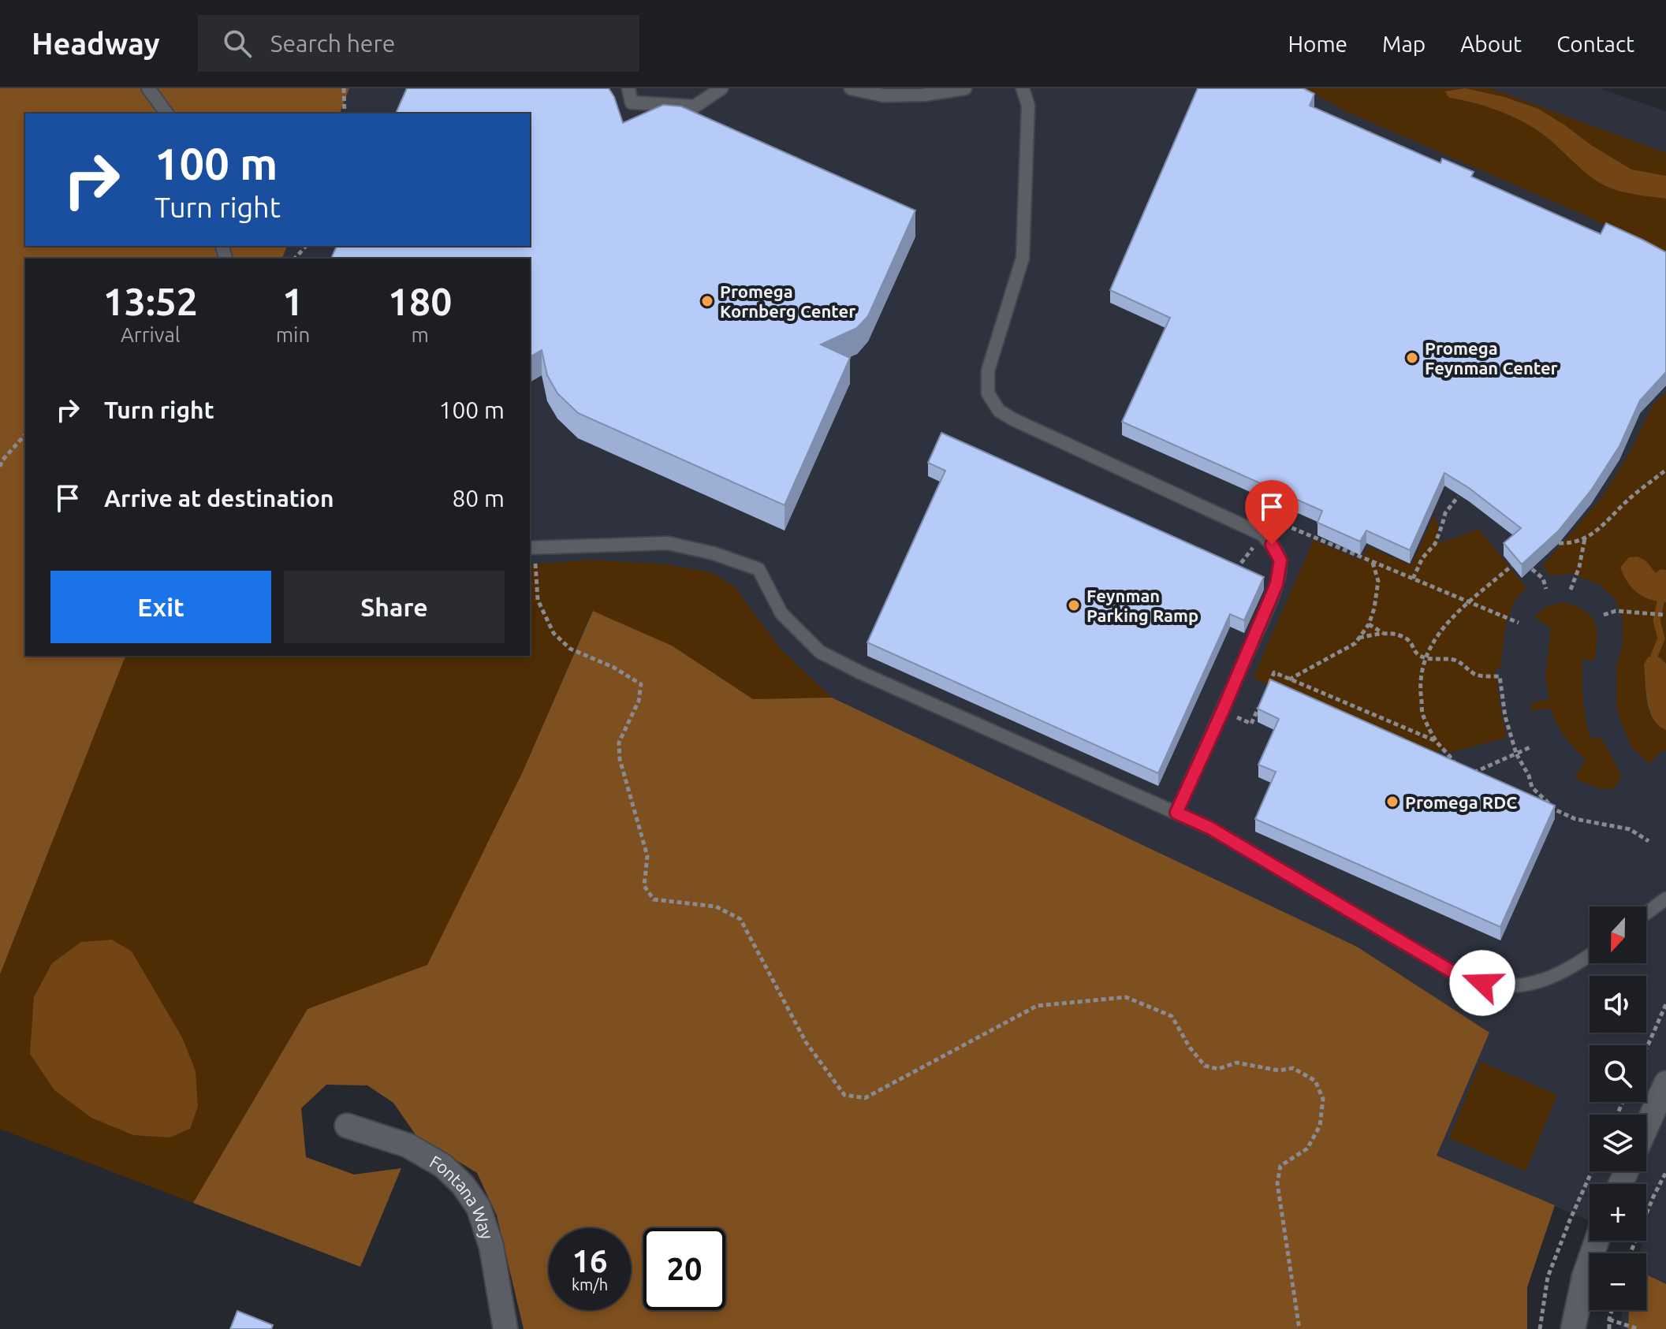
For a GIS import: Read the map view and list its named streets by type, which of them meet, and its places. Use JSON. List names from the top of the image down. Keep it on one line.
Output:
{"streets":{"street":["Fontana Way"]},"places":["Promega Kornberg Center","Promega Feynman Center","Feynman Parking Ramp","Promega RDC"],"north":"bottom","page":{"header":"Headway","search":"Search here","nav":["Home","Map","About","Contact"],"turn":["100 m","Turn right"],"eta":["13:52","Arrival","1","min","180","m"],"list":[{"name":"Turn right","value":"100 m"},{"name":"Arrive at destination","value":"80 m"}],"buttons":["Exit","Share"],"map_buttons":["+","−"],"speed":"16 km/h","limit":"20"}}
